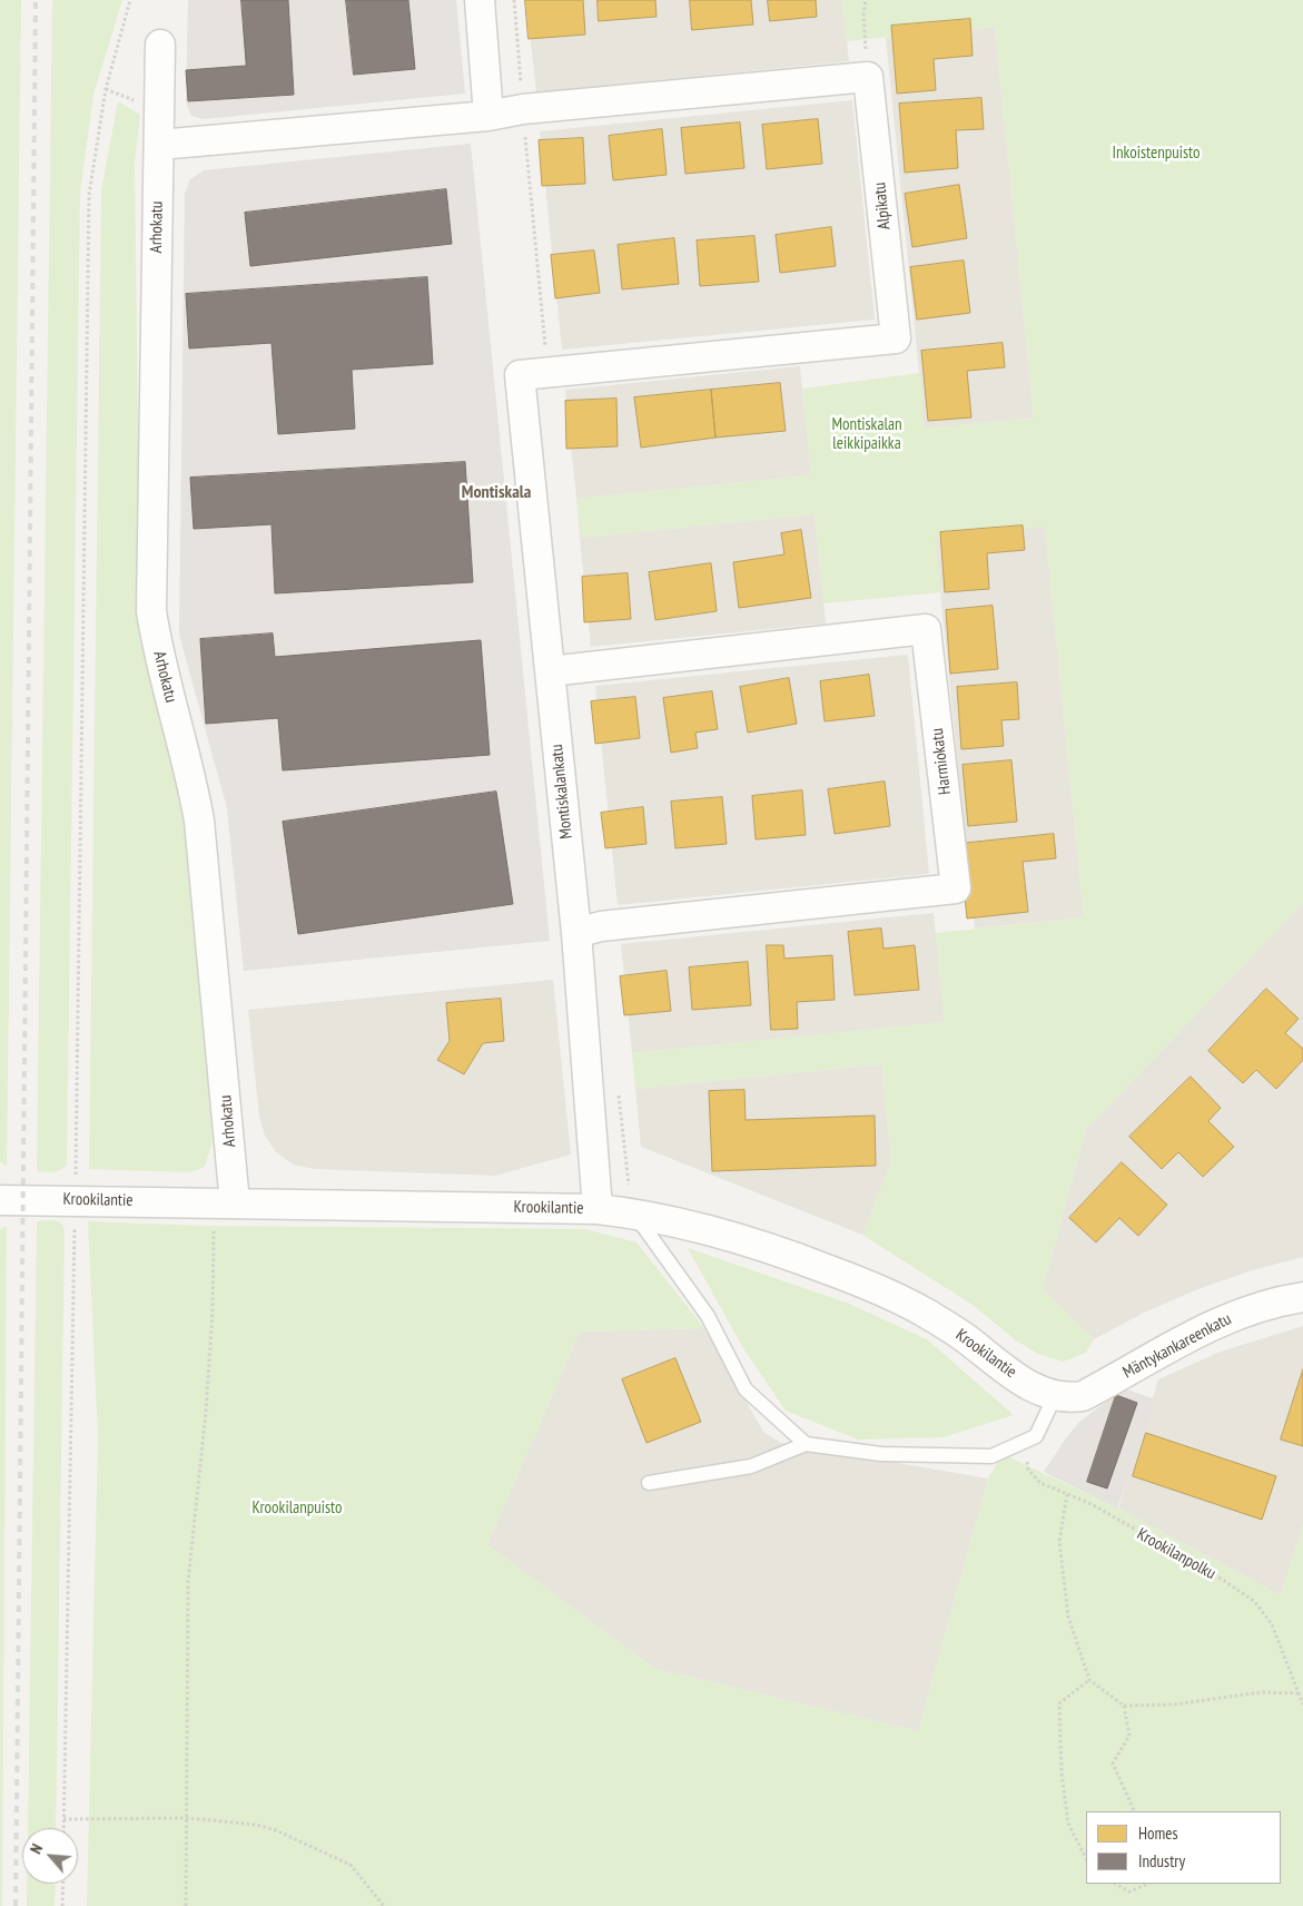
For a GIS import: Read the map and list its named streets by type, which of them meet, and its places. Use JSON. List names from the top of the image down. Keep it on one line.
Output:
{"streets":{"street":["Alpikatu","Arhokatu","Harmiokatu","Montiskalankatu","Krookilantie","Mäntykankareenkatu"],"path":["Krookilanpolku"]},"crossings":[["Alpikatu","Montiskalankatu"],["Arhokatu","Krookilantie"],["Harmiokatu","Montiskalankatu"],["Montiskalankatu","Krookilantie"],["Krookilantie","Mäntykankareenkatu"]],"districts":["Montiskala"],"parks":["Inkoistenpuisto","Montiskalan leikkipaikka","Krookilanpuisto"],"legend":["Homes","Industry"],"north":"top left"}
